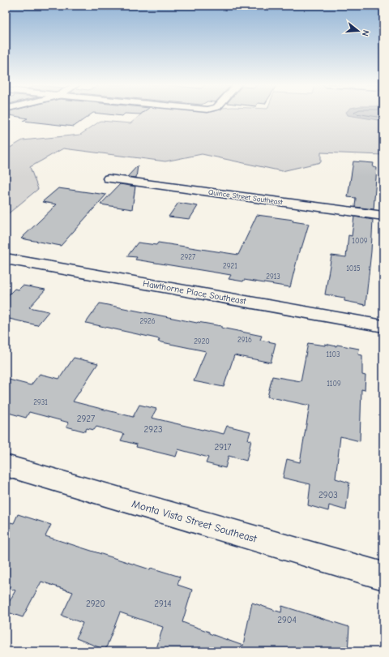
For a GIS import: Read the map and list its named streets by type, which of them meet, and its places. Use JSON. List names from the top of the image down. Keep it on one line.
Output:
{"streets":{"street":["Quince Street Southeast","Hawthorne Place Southeast","Monta Vista Street Southeast"]},"house_numbers":["1009","2927","2921","1015","2913","2926","2916","2920","1103","1109","2931","2927","2923","2917","2903","2920","2914","2904"],"north":"right"}
